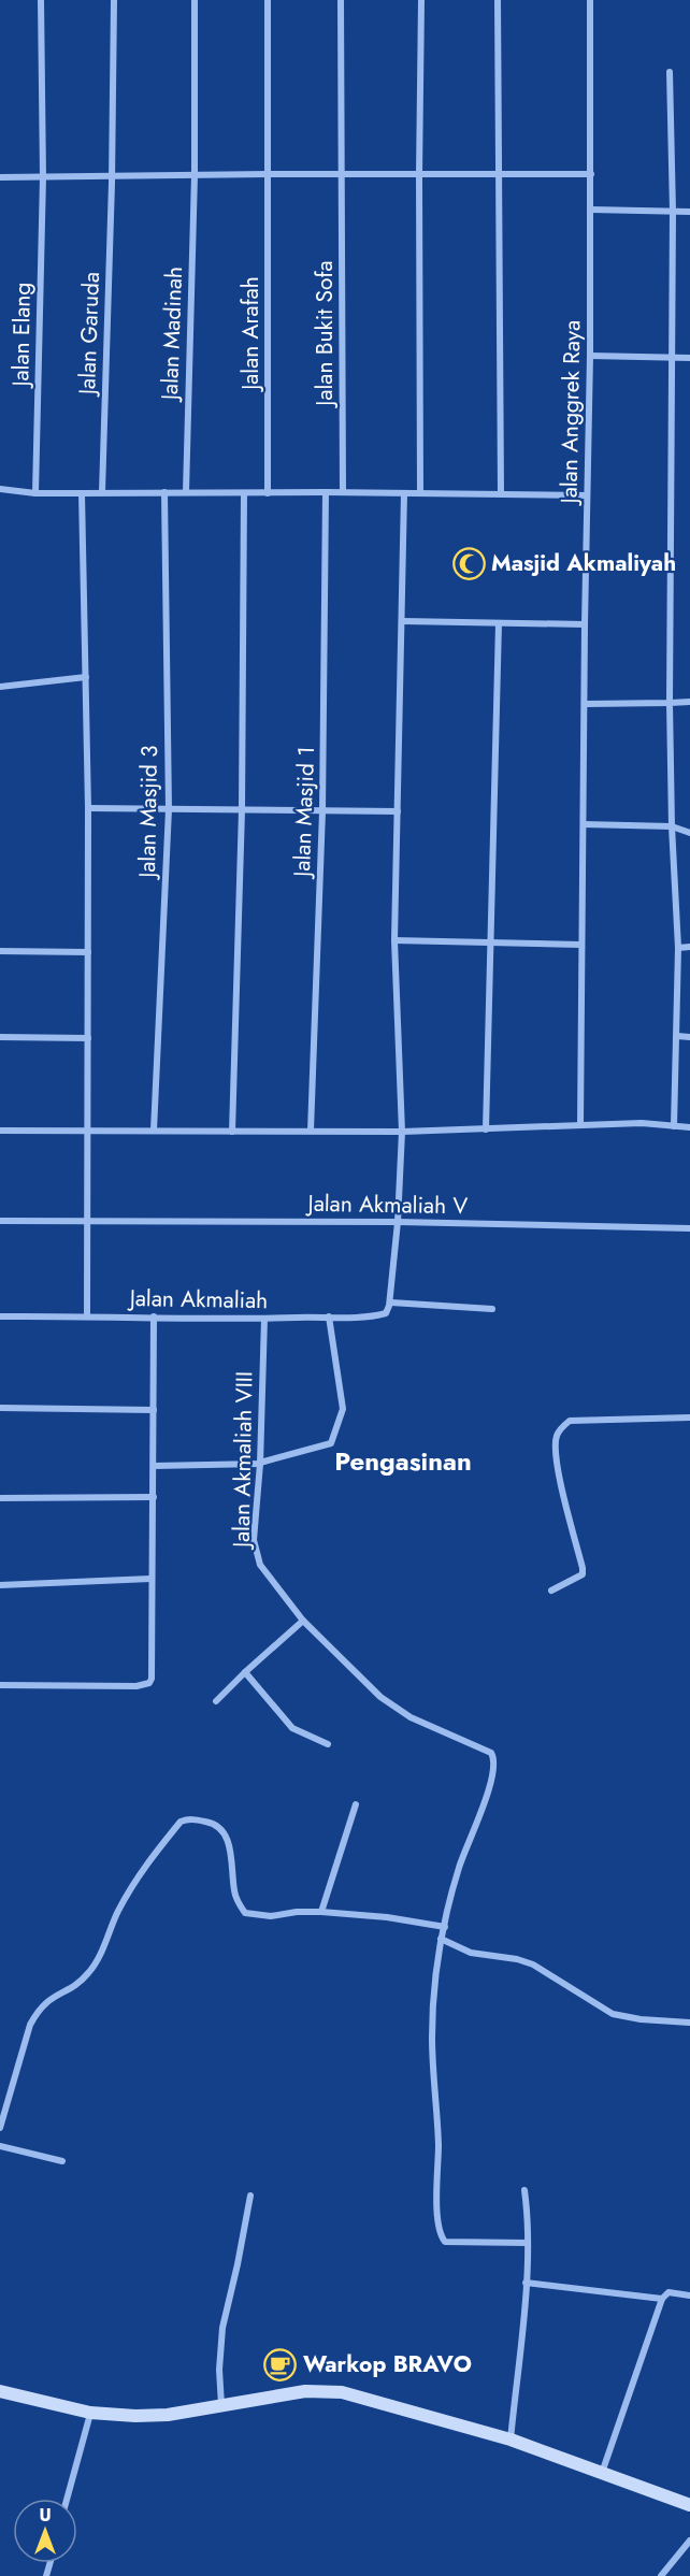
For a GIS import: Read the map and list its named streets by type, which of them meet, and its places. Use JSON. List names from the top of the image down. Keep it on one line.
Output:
{"streets":{"street":["Jalan Garuda","Jalan Madinah","Jalan Arafah","Jalan Bukit Sofa","Jalan Elang","Jalan Anggrek Raya","Jalan Masjid 3","Jalan Masjid 1","Jalan Akmaliah V","Jalan Akmaliah","Jalan Akmaliah VIII"]},"crossings":[["Jalan Akmaliah","Jalan Akmaliah VIII"]],"districts":["Pengasinan"],"places":{"mosque":["Masjid Akmaliyah"],"cafe":["Warkop BRAVO"]},"north":"top"}
